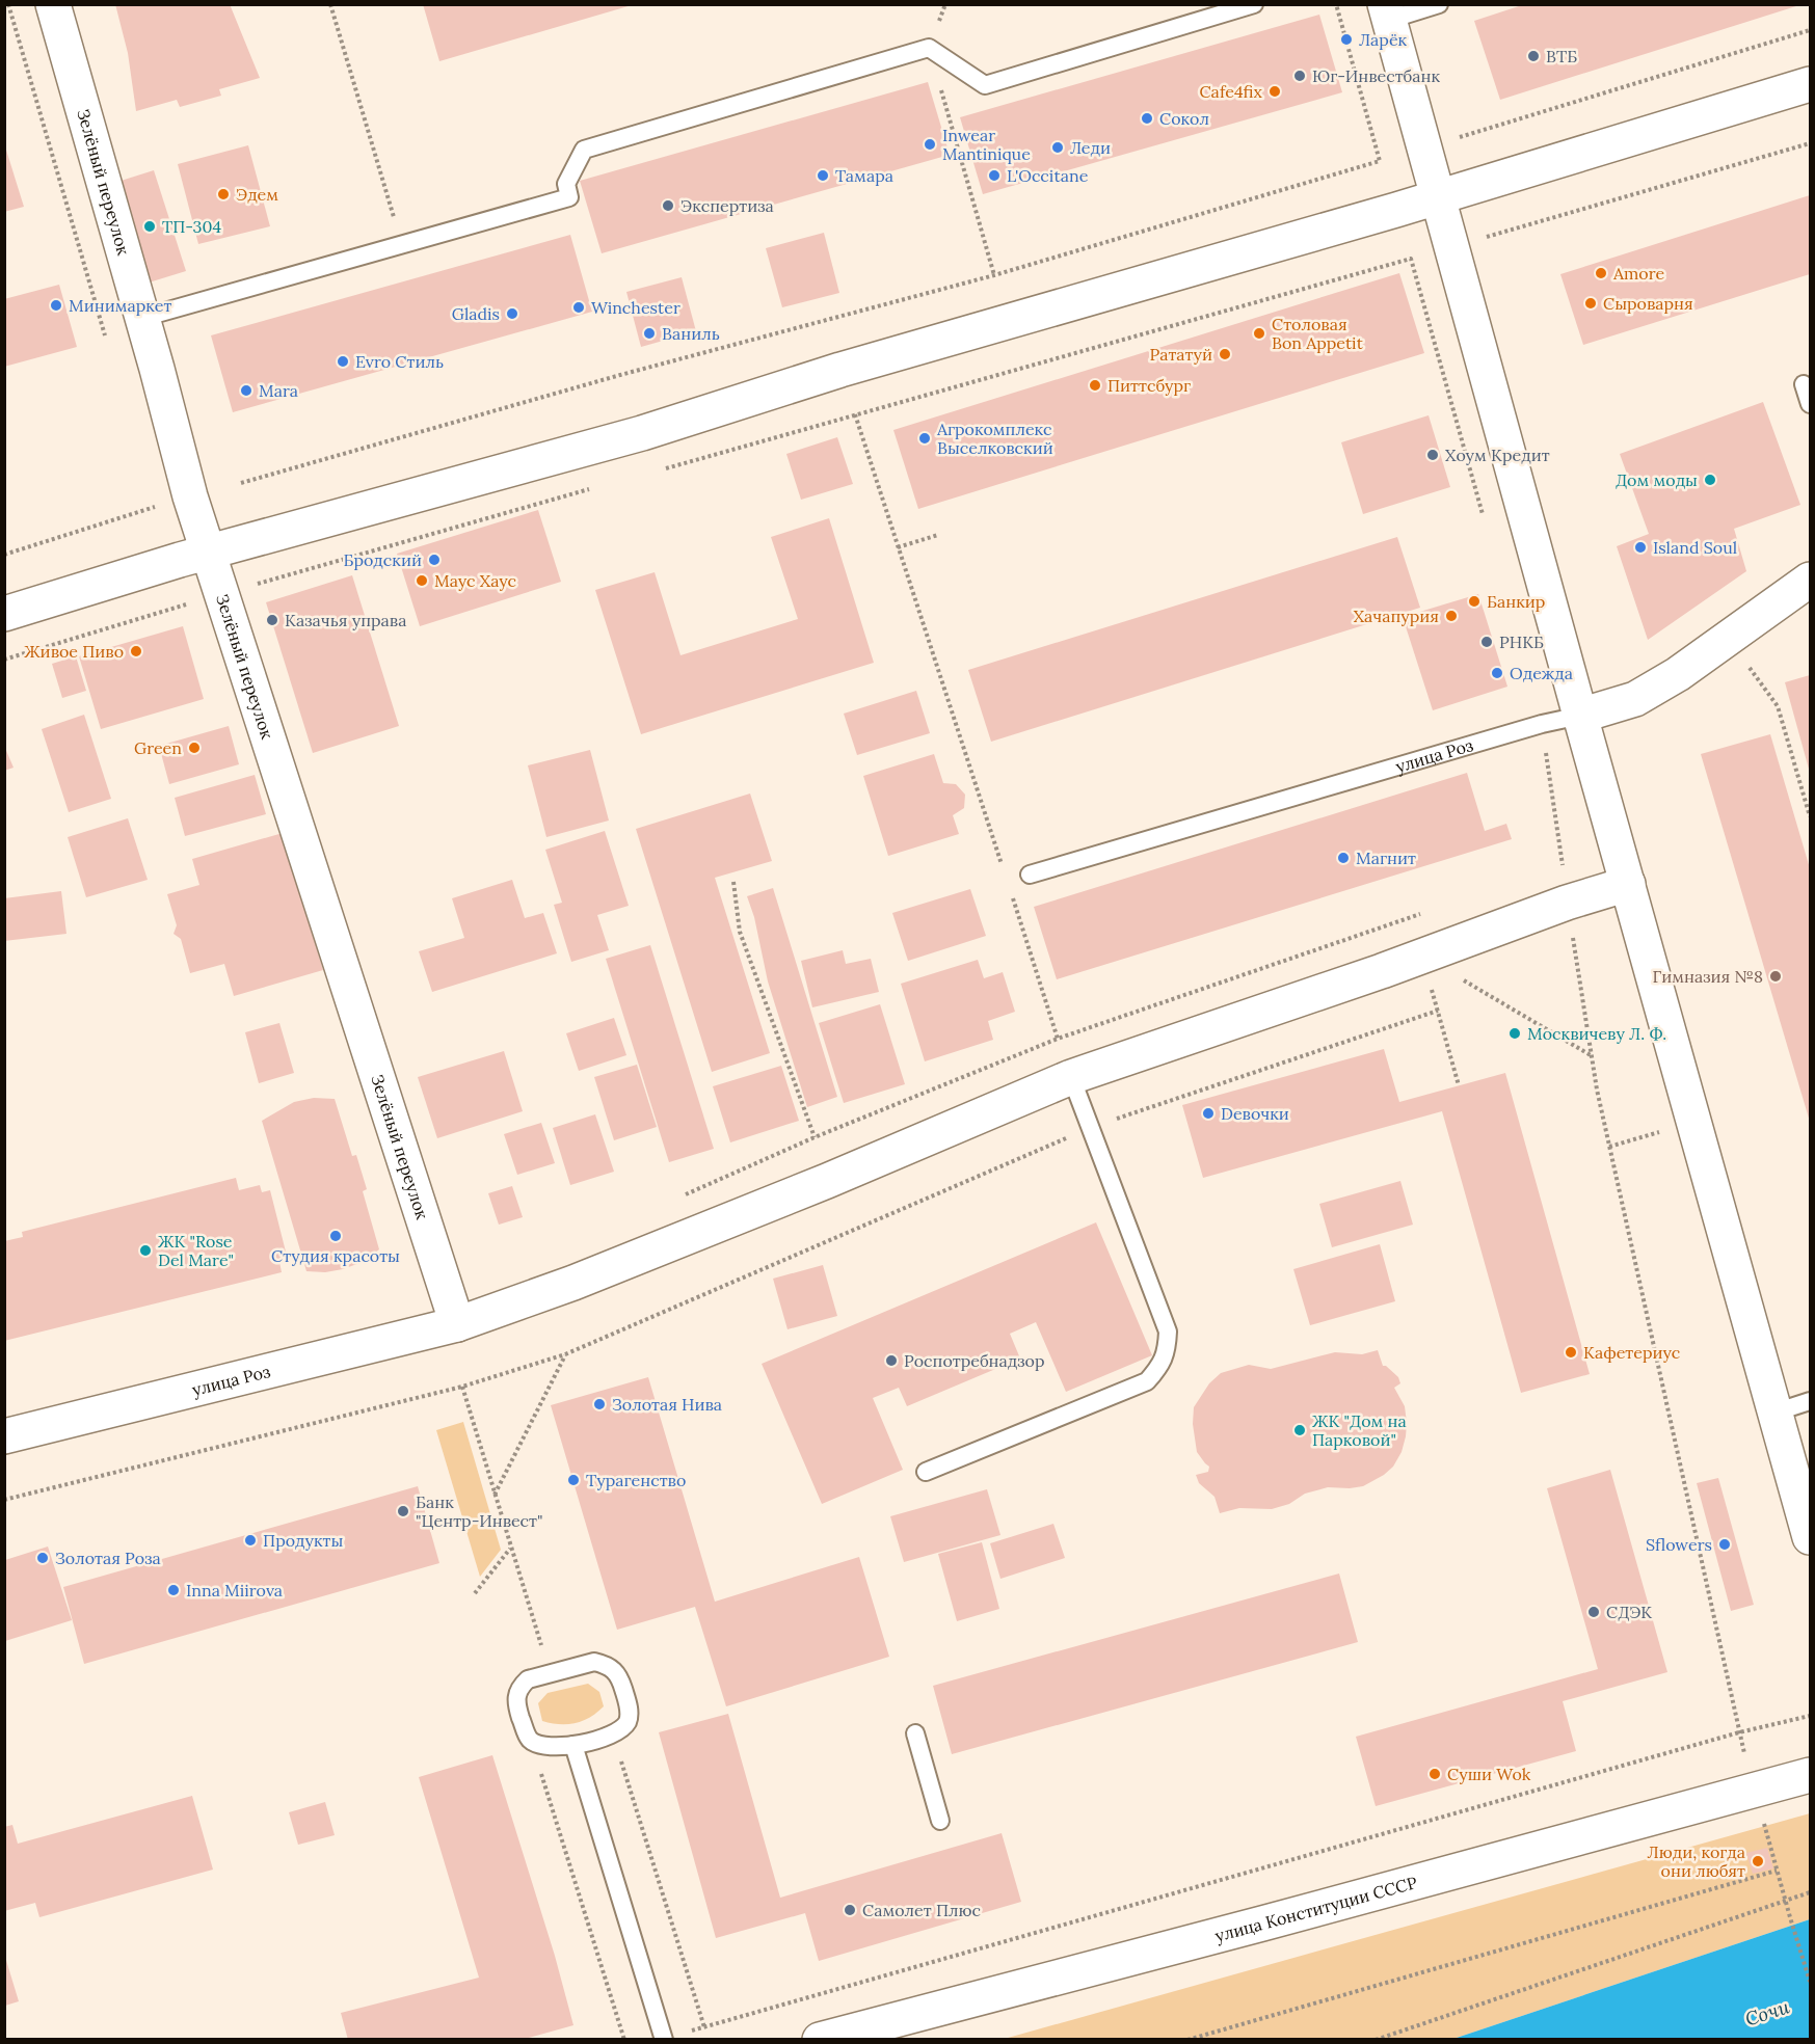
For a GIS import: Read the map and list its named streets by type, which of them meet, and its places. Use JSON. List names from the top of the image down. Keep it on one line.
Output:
{"streets":{"street":["Зелёный переулок","улица Роз","улица Конституции СССР"]},"crossings":[["Зелёный переулок","улица Роз"]],"water":["Сочи"],"places":["Ларёк","ВТБ","Юг-Инвестбанк","Cafe4fix","Сокол","Inwear Mantinique","Леди","Тамара","L'Occitane","Эдем","Экспертиза","ТП-304","Amore","Сыроварня","Минимаркет","Winchester","Gladis","Ваниль","Столовая Bon Appetit","Рататуй","Evro Стиль","Питтсбург","Mara","Агрокомплекс Выселковский","Хоум Кредит","Дом моды","Island Soul","Бродский","Маус Хаус","Банкир","Хачапурия","Казачья управа","РНКБ","Живое Пиво","Одежда","Green","Магнит","Гимназия №8","Москвичеву Л. Ф.","Dевочки","Студия красоты","ЖК \"Rose Del Mare\"","Кафетериус","Роспотребнадзор","Золотая Нива","ЖК \"Дом на Парковой\"","Турагенство","Банк \"Центр-Инвест\"","Продукты","Sflowers","Золотая Роза","Inna Miirova","СДЭК","Суши Wok","Люди, когда они любят","Самолет Плюс"]}
